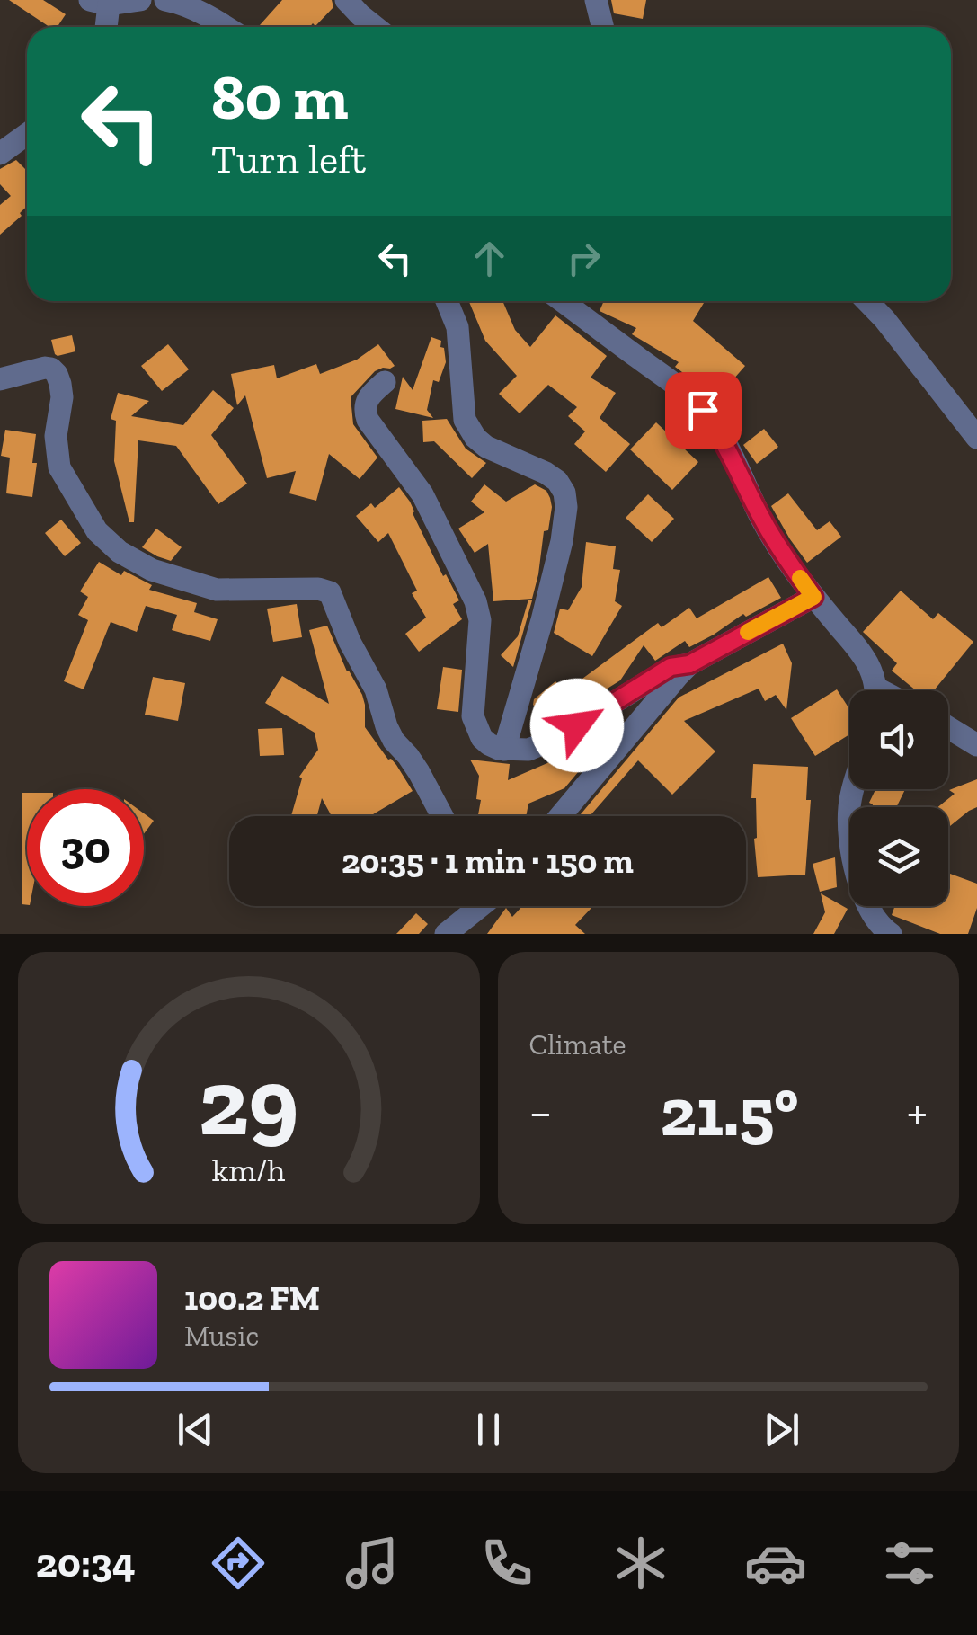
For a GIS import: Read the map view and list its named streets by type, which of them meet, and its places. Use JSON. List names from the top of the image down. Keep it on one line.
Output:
{"page":{"turn":["80 m","Turn left"],"limit":"30","trip":"20:35 · 1 min · 150 m","tile":"Climate","heat":["−","21.5°","+"],"song":["100.2 FM","Music"],"tabs":"20:34","gauge":["29","km/h"]}}
